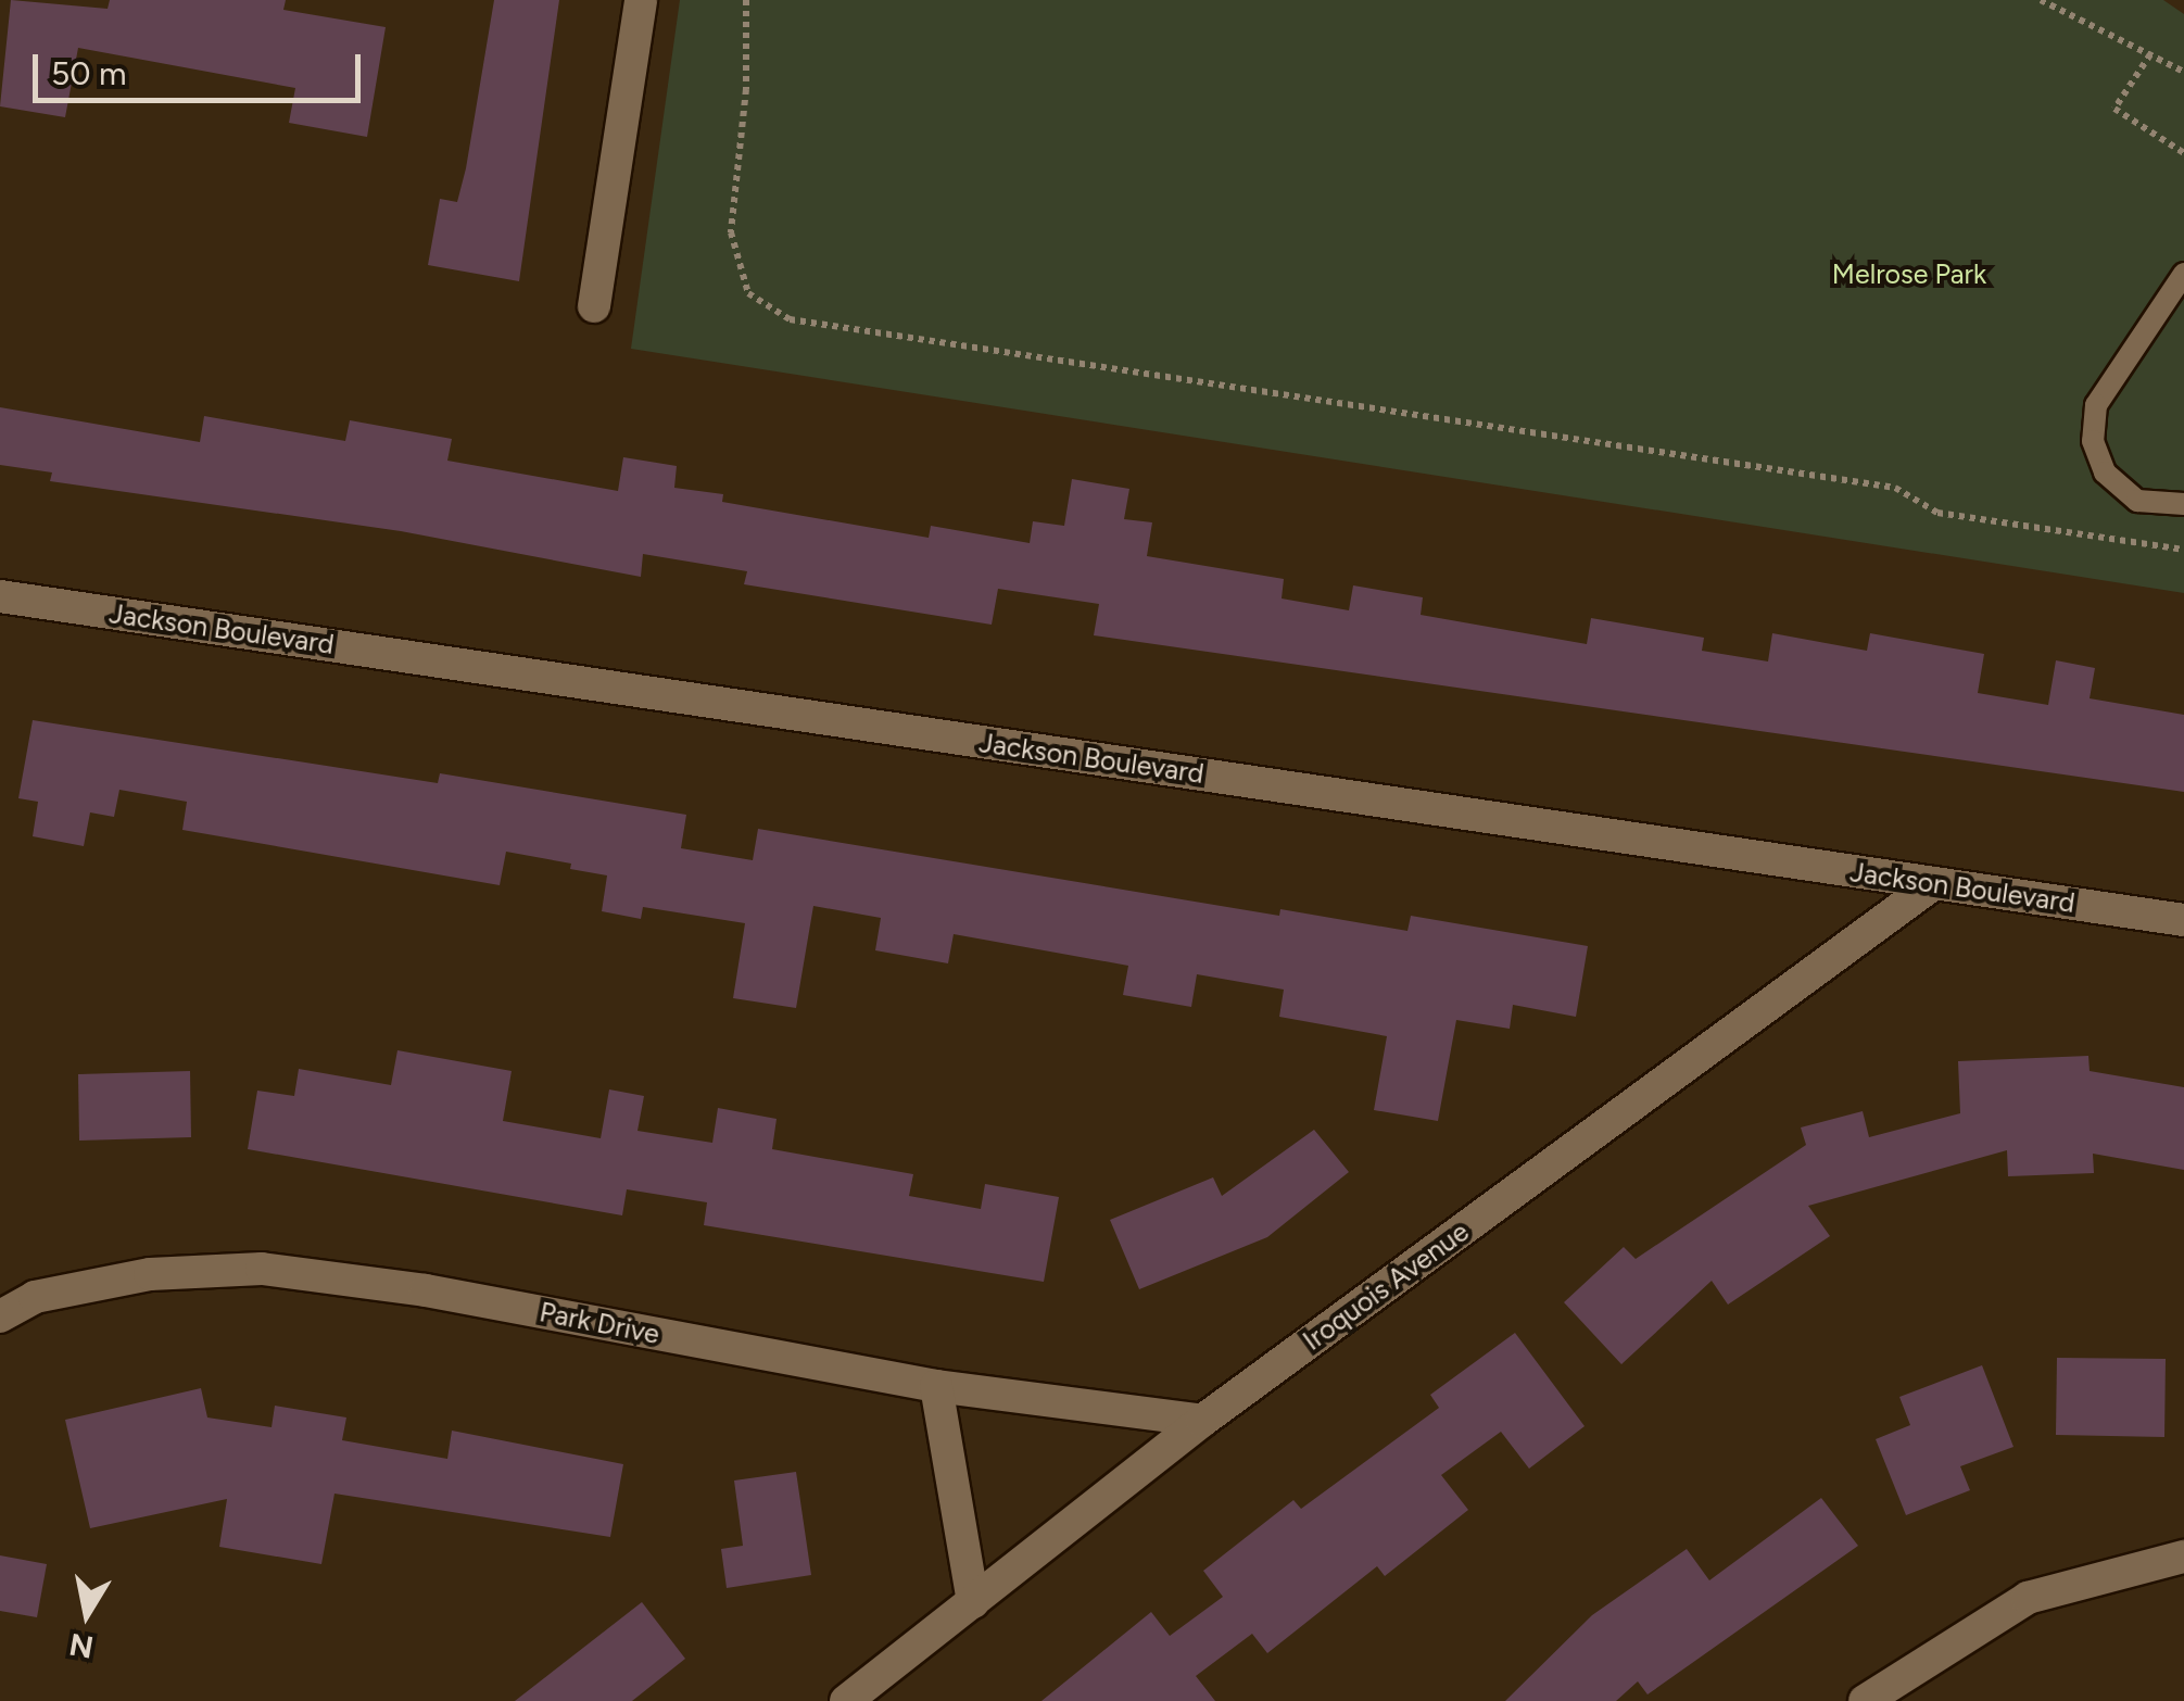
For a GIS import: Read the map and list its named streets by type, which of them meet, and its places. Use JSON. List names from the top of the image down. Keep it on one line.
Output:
{"streets":{"street":["Jackson Boulevard","Iroquois Avenue","Park Drive"]},"crossings":[["Jackson Boulevard","Iroquois Avenue"],["Iroquois Avenue","Park Drive"]],"parks":["Melrose Park"],"scale_bar":"50 m","north":"bottom"}
